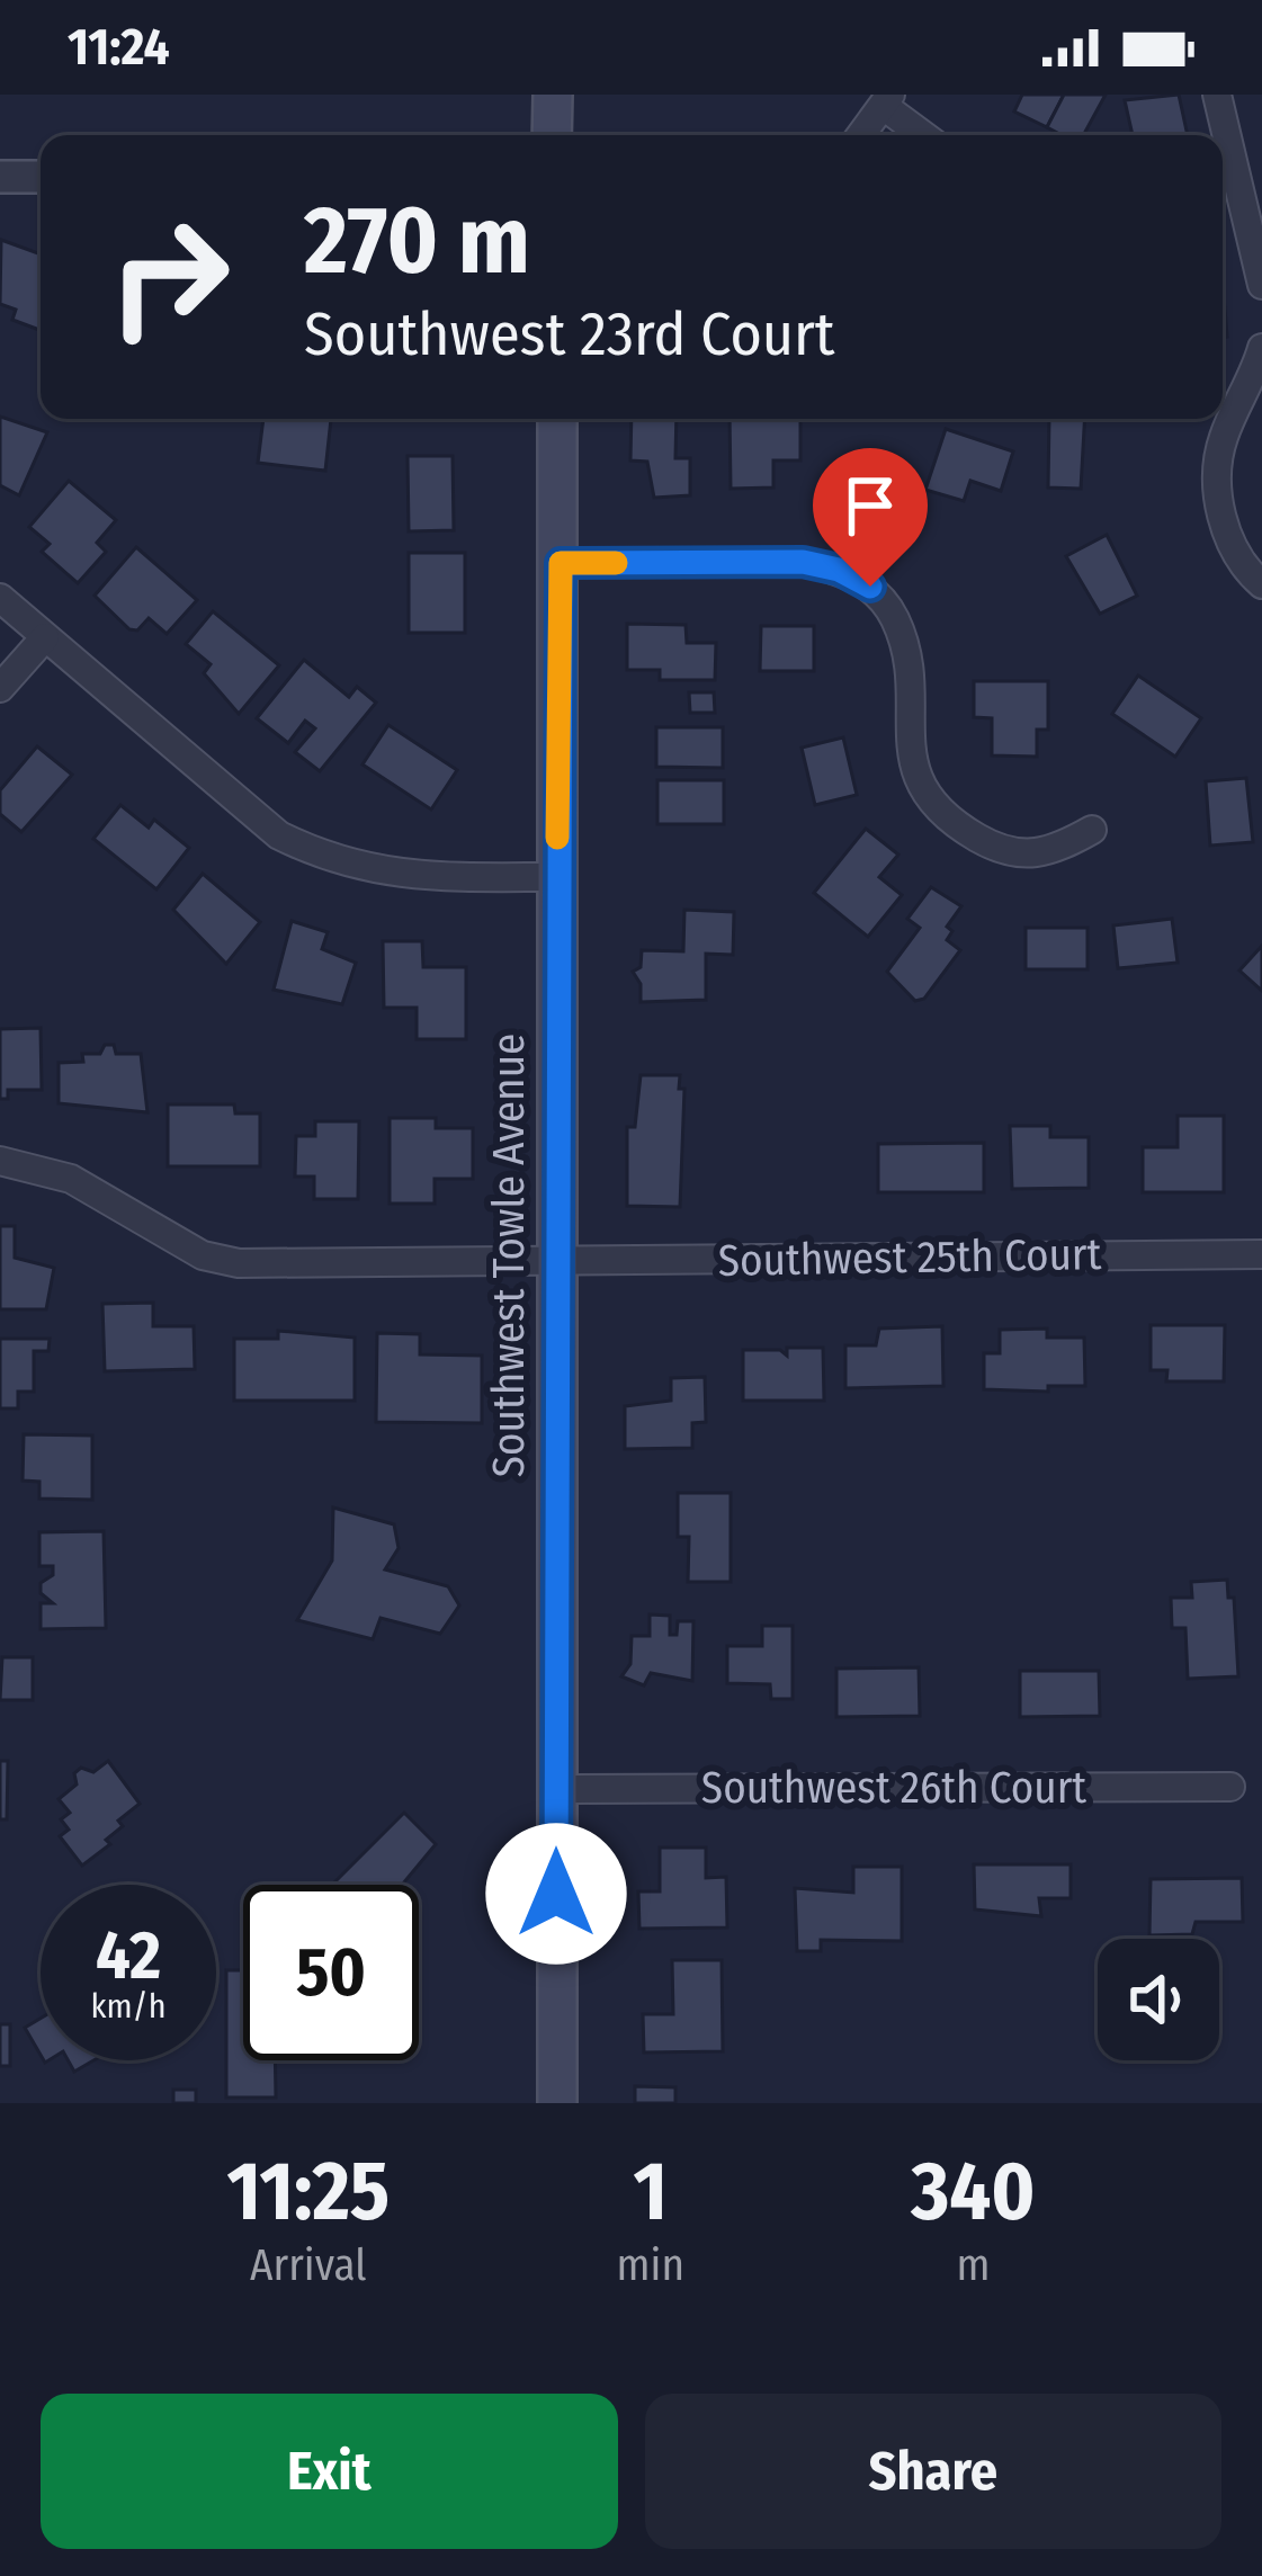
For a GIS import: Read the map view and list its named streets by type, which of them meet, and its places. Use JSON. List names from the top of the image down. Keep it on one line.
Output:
{"streets":{"main road":["Southwest Towle Avenue"],"street":["Southwest 25th Court","Southwest 26th Court"]},"crossings":[["Southwest Towle Avenue","Southwest 25th Court"],["Southwest Towle Avenue","Southwest 26th Court"]],"page":{"status":"11:24","turn":["270 m","Southwest 23rd Court"],"speed":"42 km/h","limit":"50","eta":["11:25","Arrival","1","min","340","m"],"buttons":["Exit","Share"]}}
